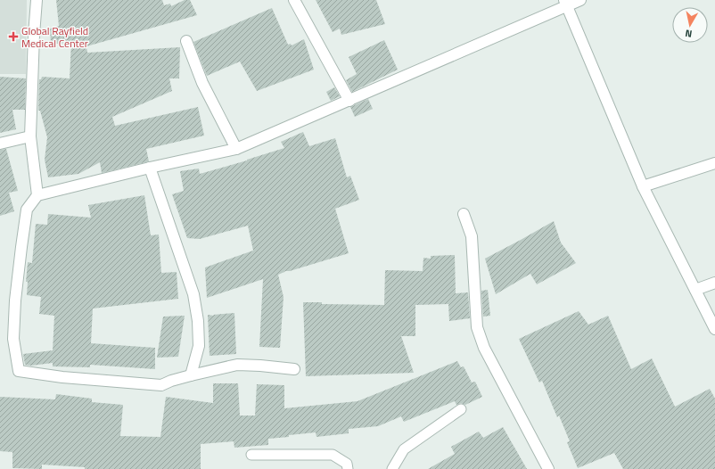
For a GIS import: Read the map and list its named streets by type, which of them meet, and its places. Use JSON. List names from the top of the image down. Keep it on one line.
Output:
{"places":{"health":["Global Rayfield Medical Center"]},"north":"bottom"}
